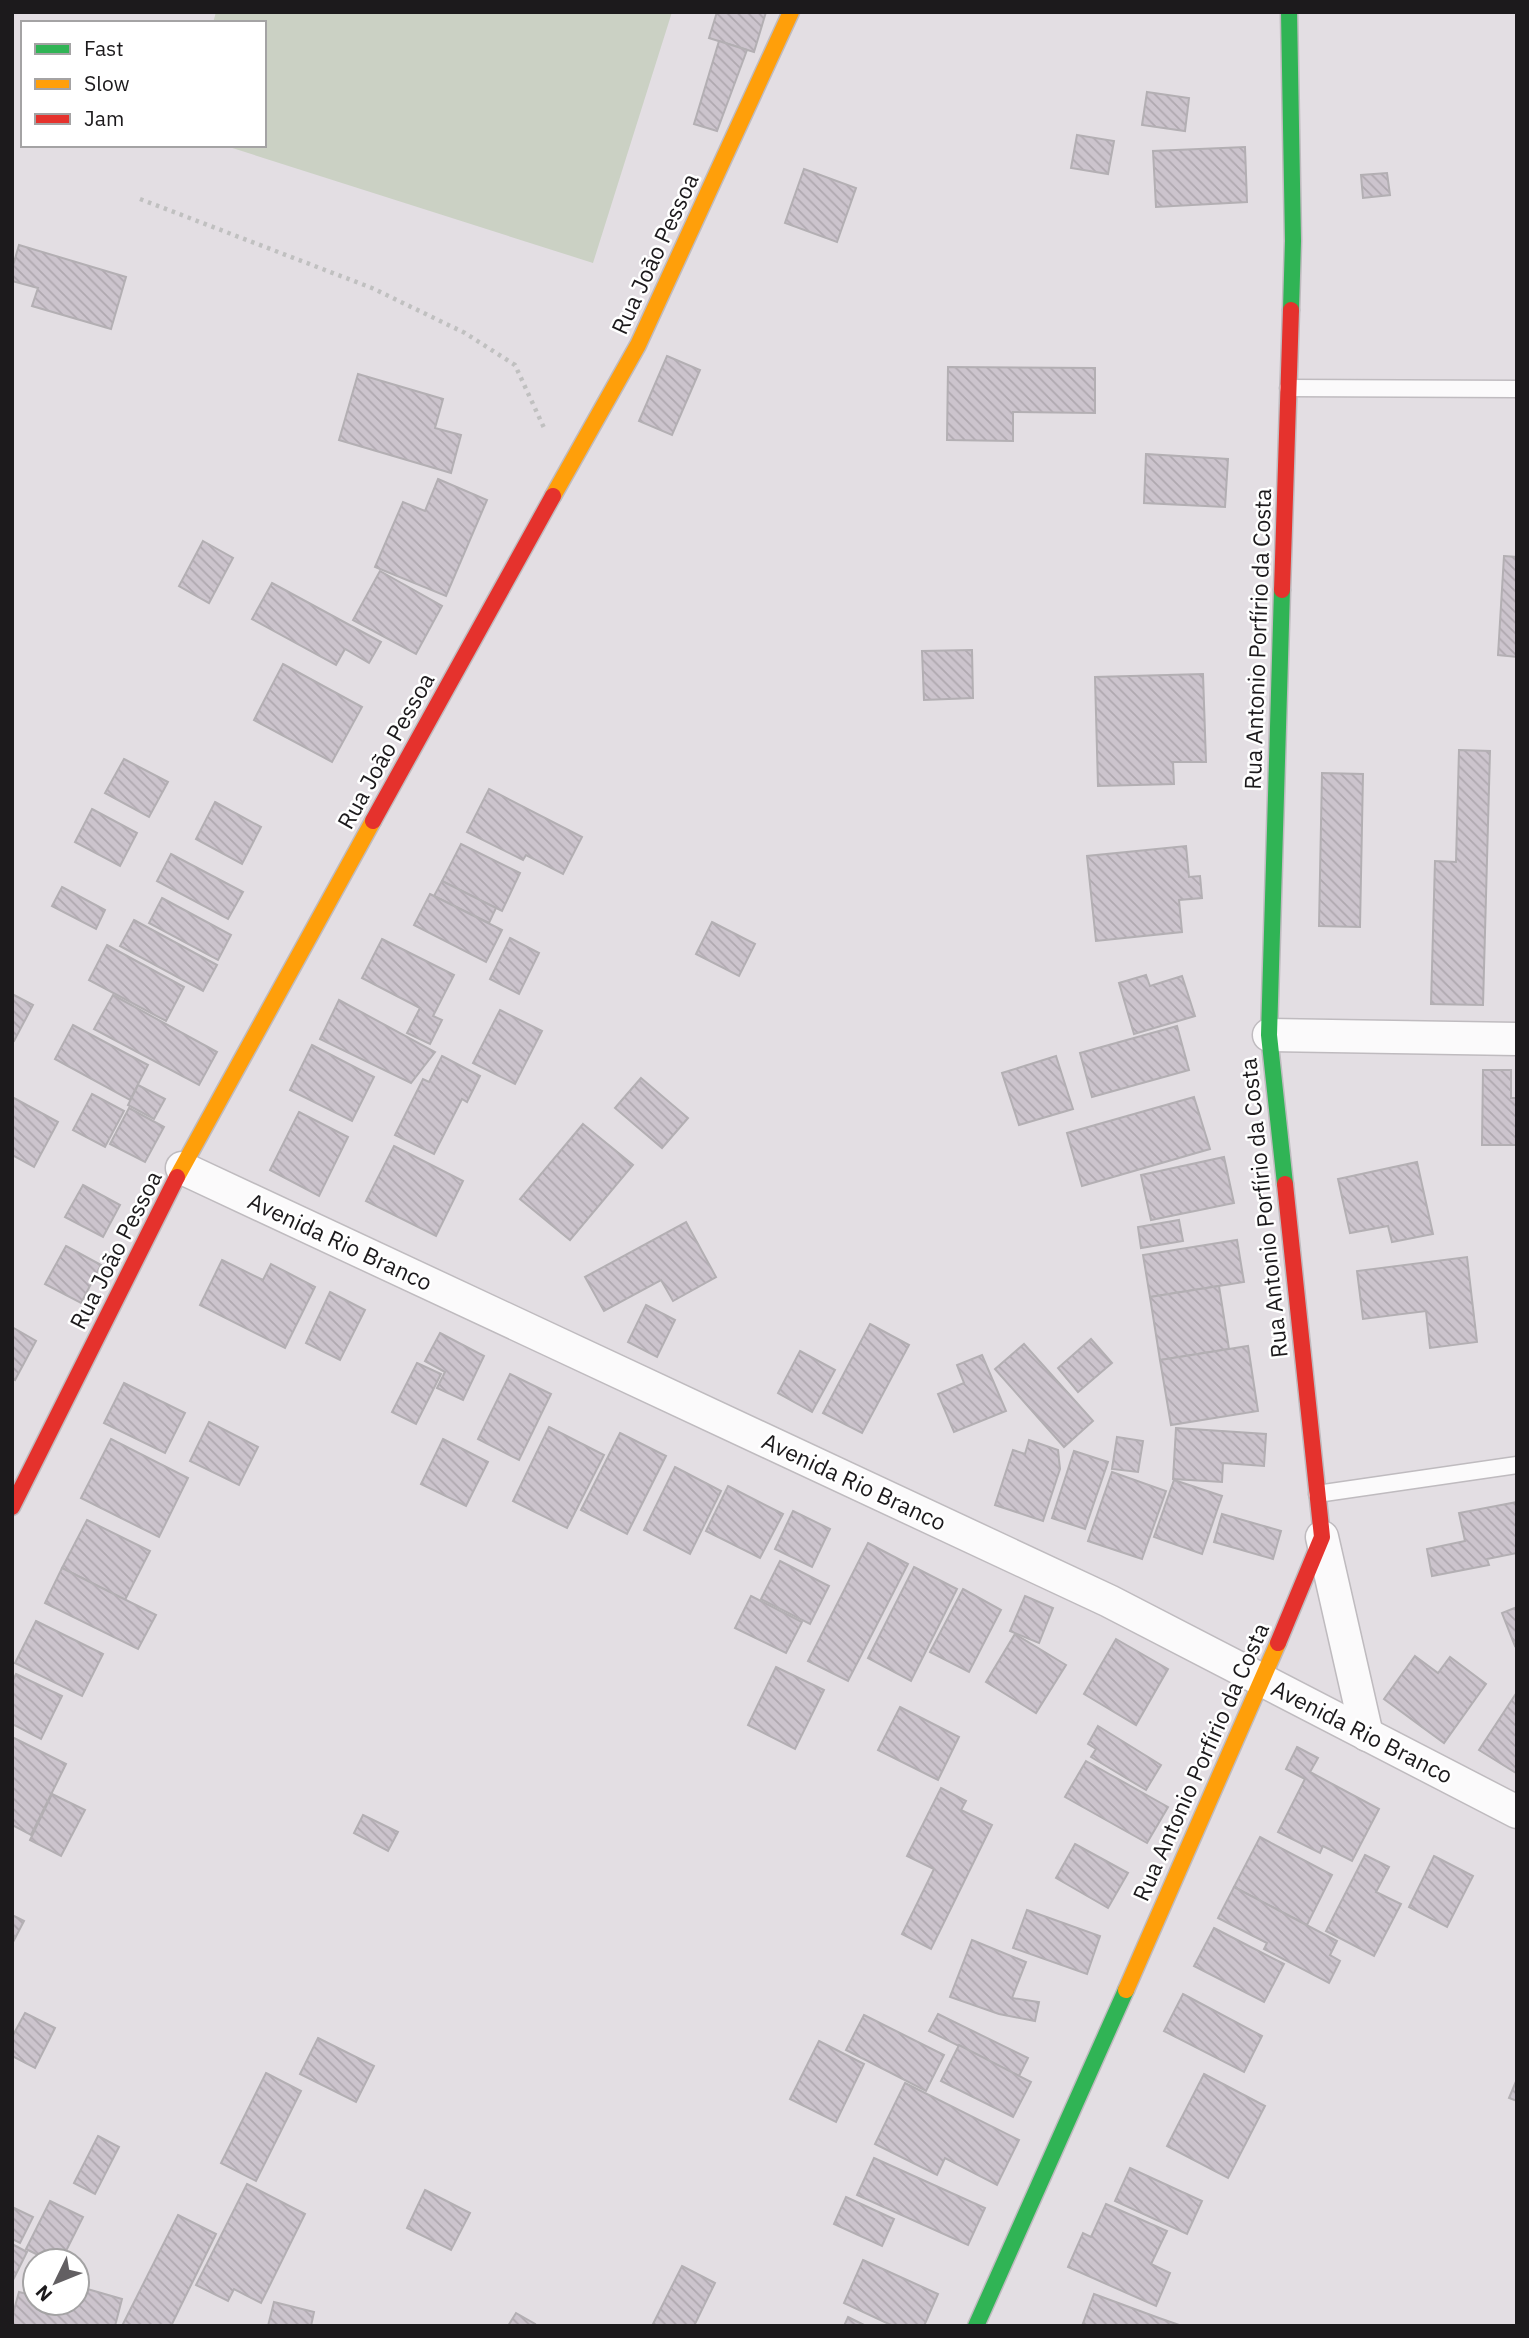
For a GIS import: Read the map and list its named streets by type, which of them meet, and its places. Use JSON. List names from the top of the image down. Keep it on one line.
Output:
{"streets":{"street":["Rua João Pessoa","Rua Antonio Porfírio da Costa","Avenida Rio Branco"]},"crossings":[["Rua João Pessoa","Avenida Rio Branco"],["Rua Antonio Porfírio da Costa","Avenida Rio Branco"]],"legend":["Fast","Slow","Jam"],"north":"bottom left"}
